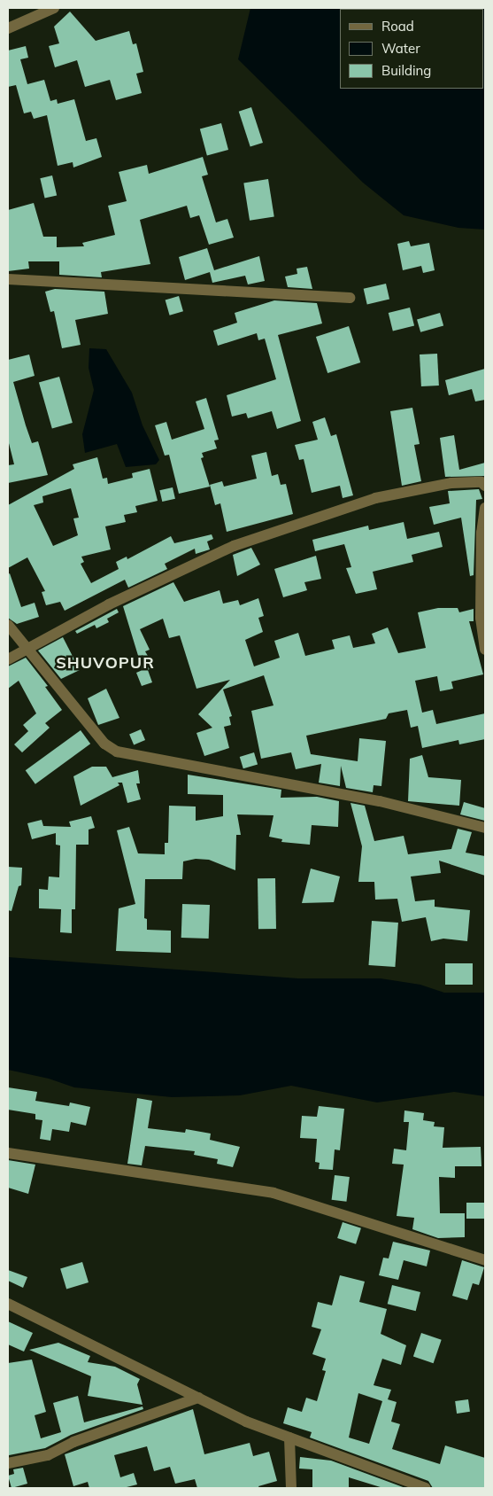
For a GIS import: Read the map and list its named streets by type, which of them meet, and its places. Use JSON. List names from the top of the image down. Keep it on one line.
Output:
{"districts":["SHUVOPUR"],"legend":["Road","Water","Building"]}
